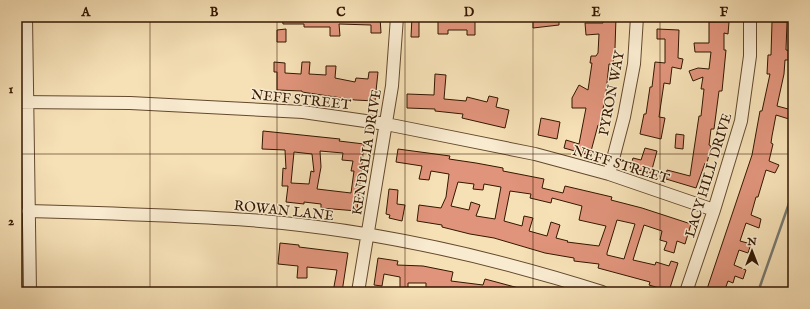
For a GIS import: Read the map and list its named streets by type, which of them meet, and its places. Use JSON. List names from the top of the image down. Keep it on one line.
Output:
{"streets":{"street":["PYRON WAY","NEFF STREET","KENDALIA DRIVE","LACY HILL DRIVE","ROWAN LANE"]},"crossings":[["PYRON WAY","NEFF STREET"],["NEFF STREET","KENDALIA DRIVE"],["NEFF STREET","LACY HILL DRIVE"],["KENDALIA DRIVE","ROWAN LANE"]],"north":"top","grid":{"columns":["A","B","C","D","E","F"],"rows":["1","2"]}}
